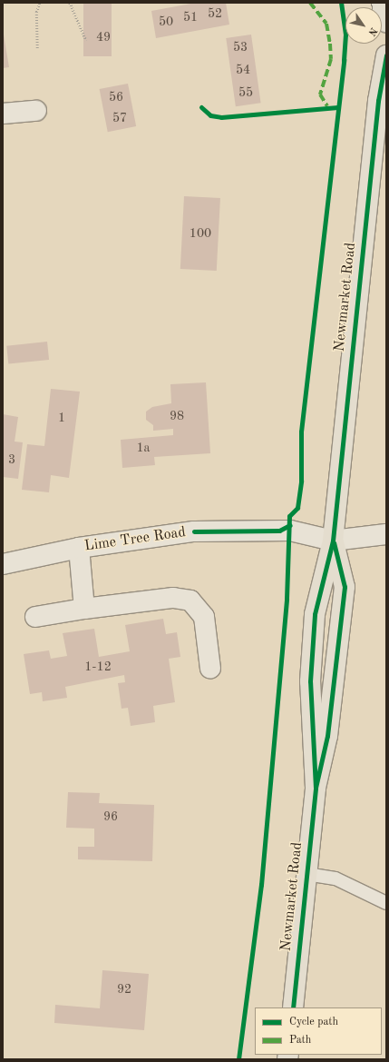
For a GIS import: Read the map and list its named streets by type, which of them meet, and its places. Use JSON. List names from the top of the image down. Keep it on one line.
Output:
{"streets":{"main road":["Newmarket Road"],"street":["Lime Tree Road"]},"crossings":[["Newmarket Road","Lime Tree Road"]],"house_numbers":["52","51","50","49","53","54","55","56","57","100","98","1","1a","3","1-12","96","92"],"legend":["Cycle path","Path"],"north":"bottom right"}
